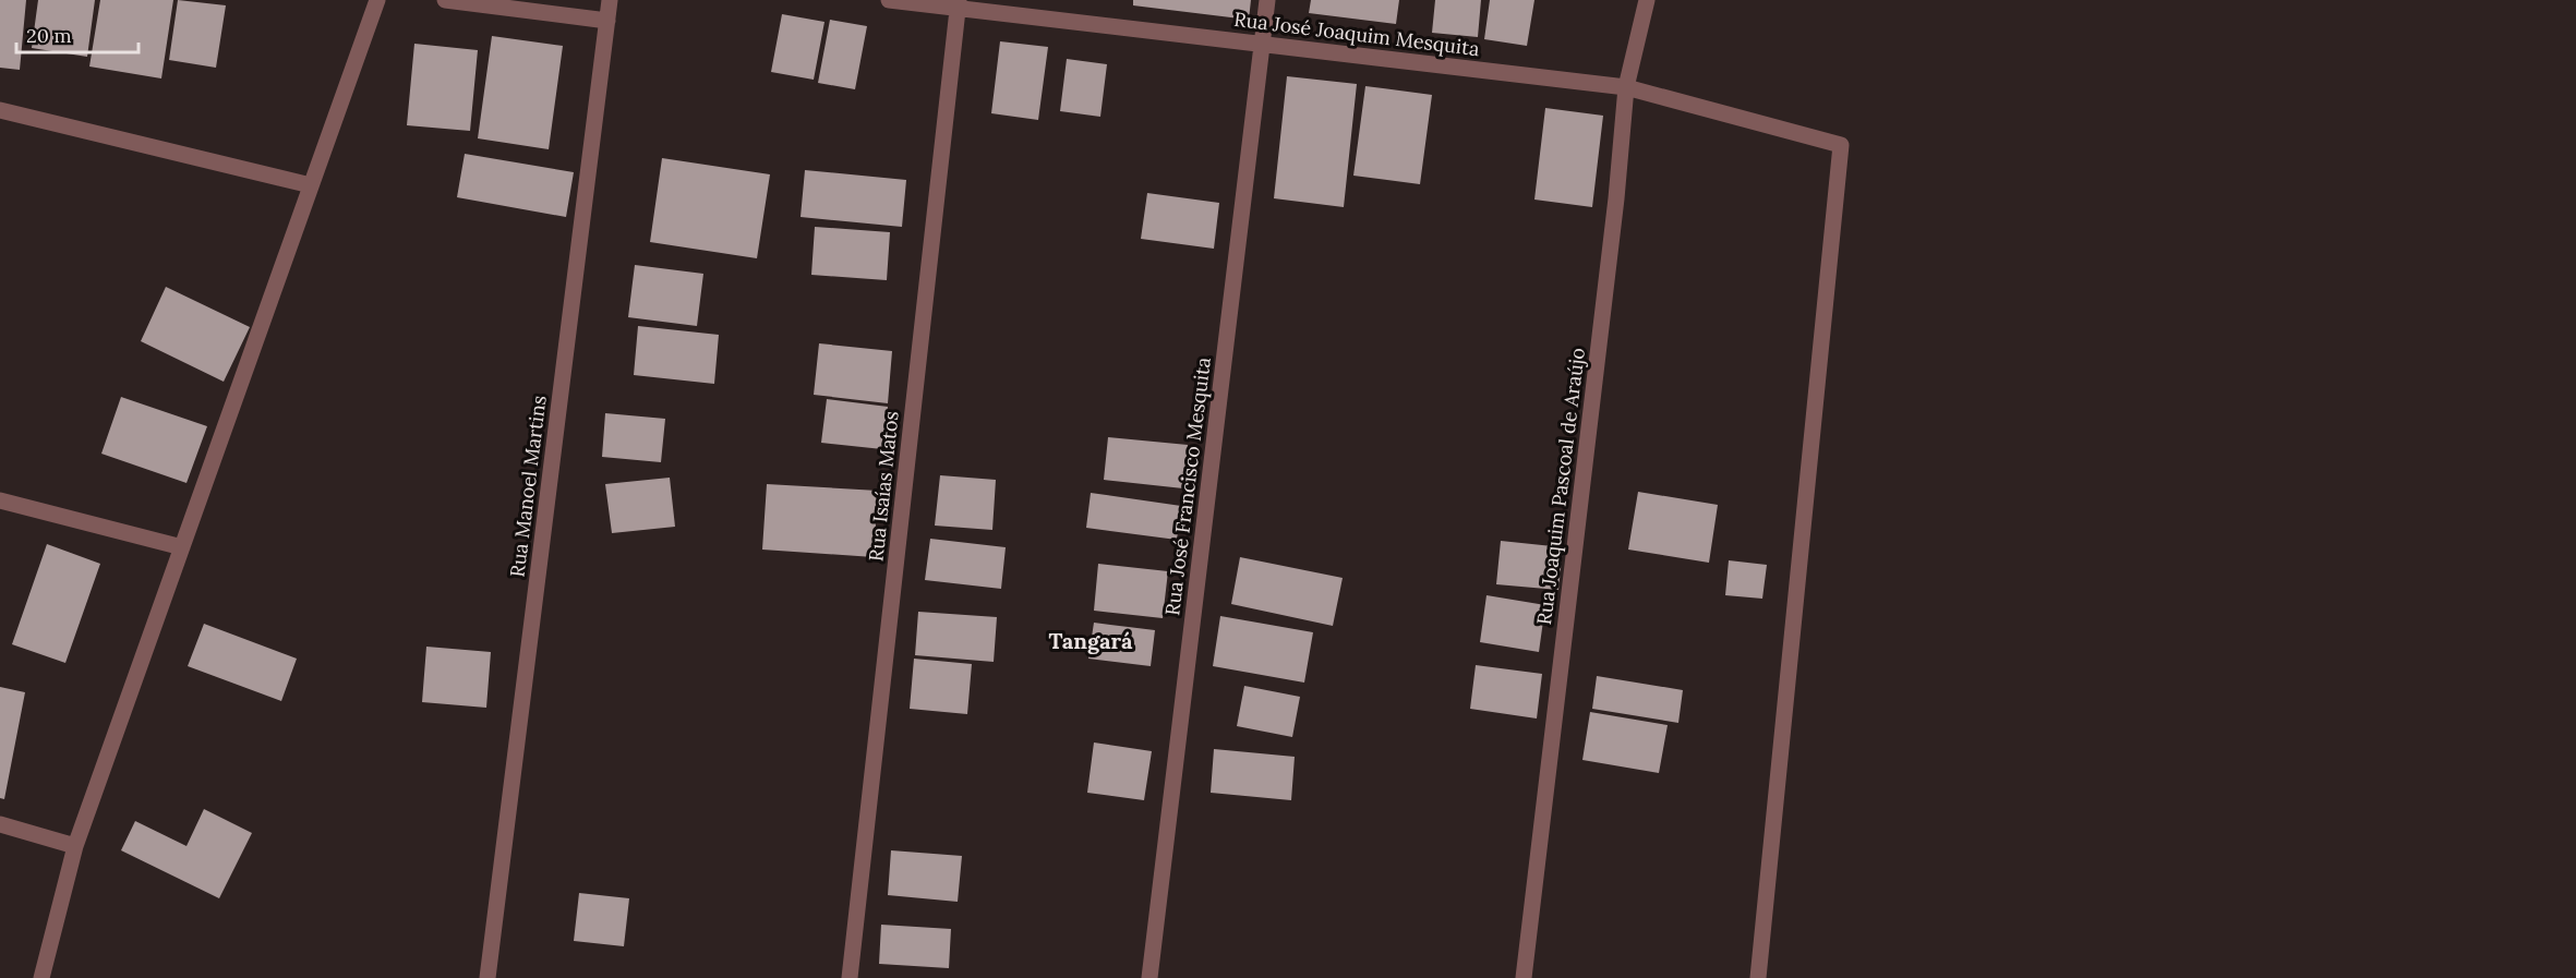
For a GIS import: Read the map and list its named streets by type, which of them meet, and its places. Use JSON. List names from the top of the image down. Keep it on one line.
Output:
{"streets":{"street":["Rua José Joaquim Mesquita","Rua Manoel Martins","Rua Isaías Matos","Rua José Francisco Mesquita","Rua Joaquim Pascoal de Araújo"]},"crossings":[["Rua José Joaquim Mesquita","Rua Isaías Matos"],["Rua José Joaquim Mesquita","Rua José Francisco Mesquita"],["Rua José Joaquim Mesquita","Rua Joaquim Pascoal de Araújo"]],"districts":["Tangará"],"scale_bar":"20 m"}
